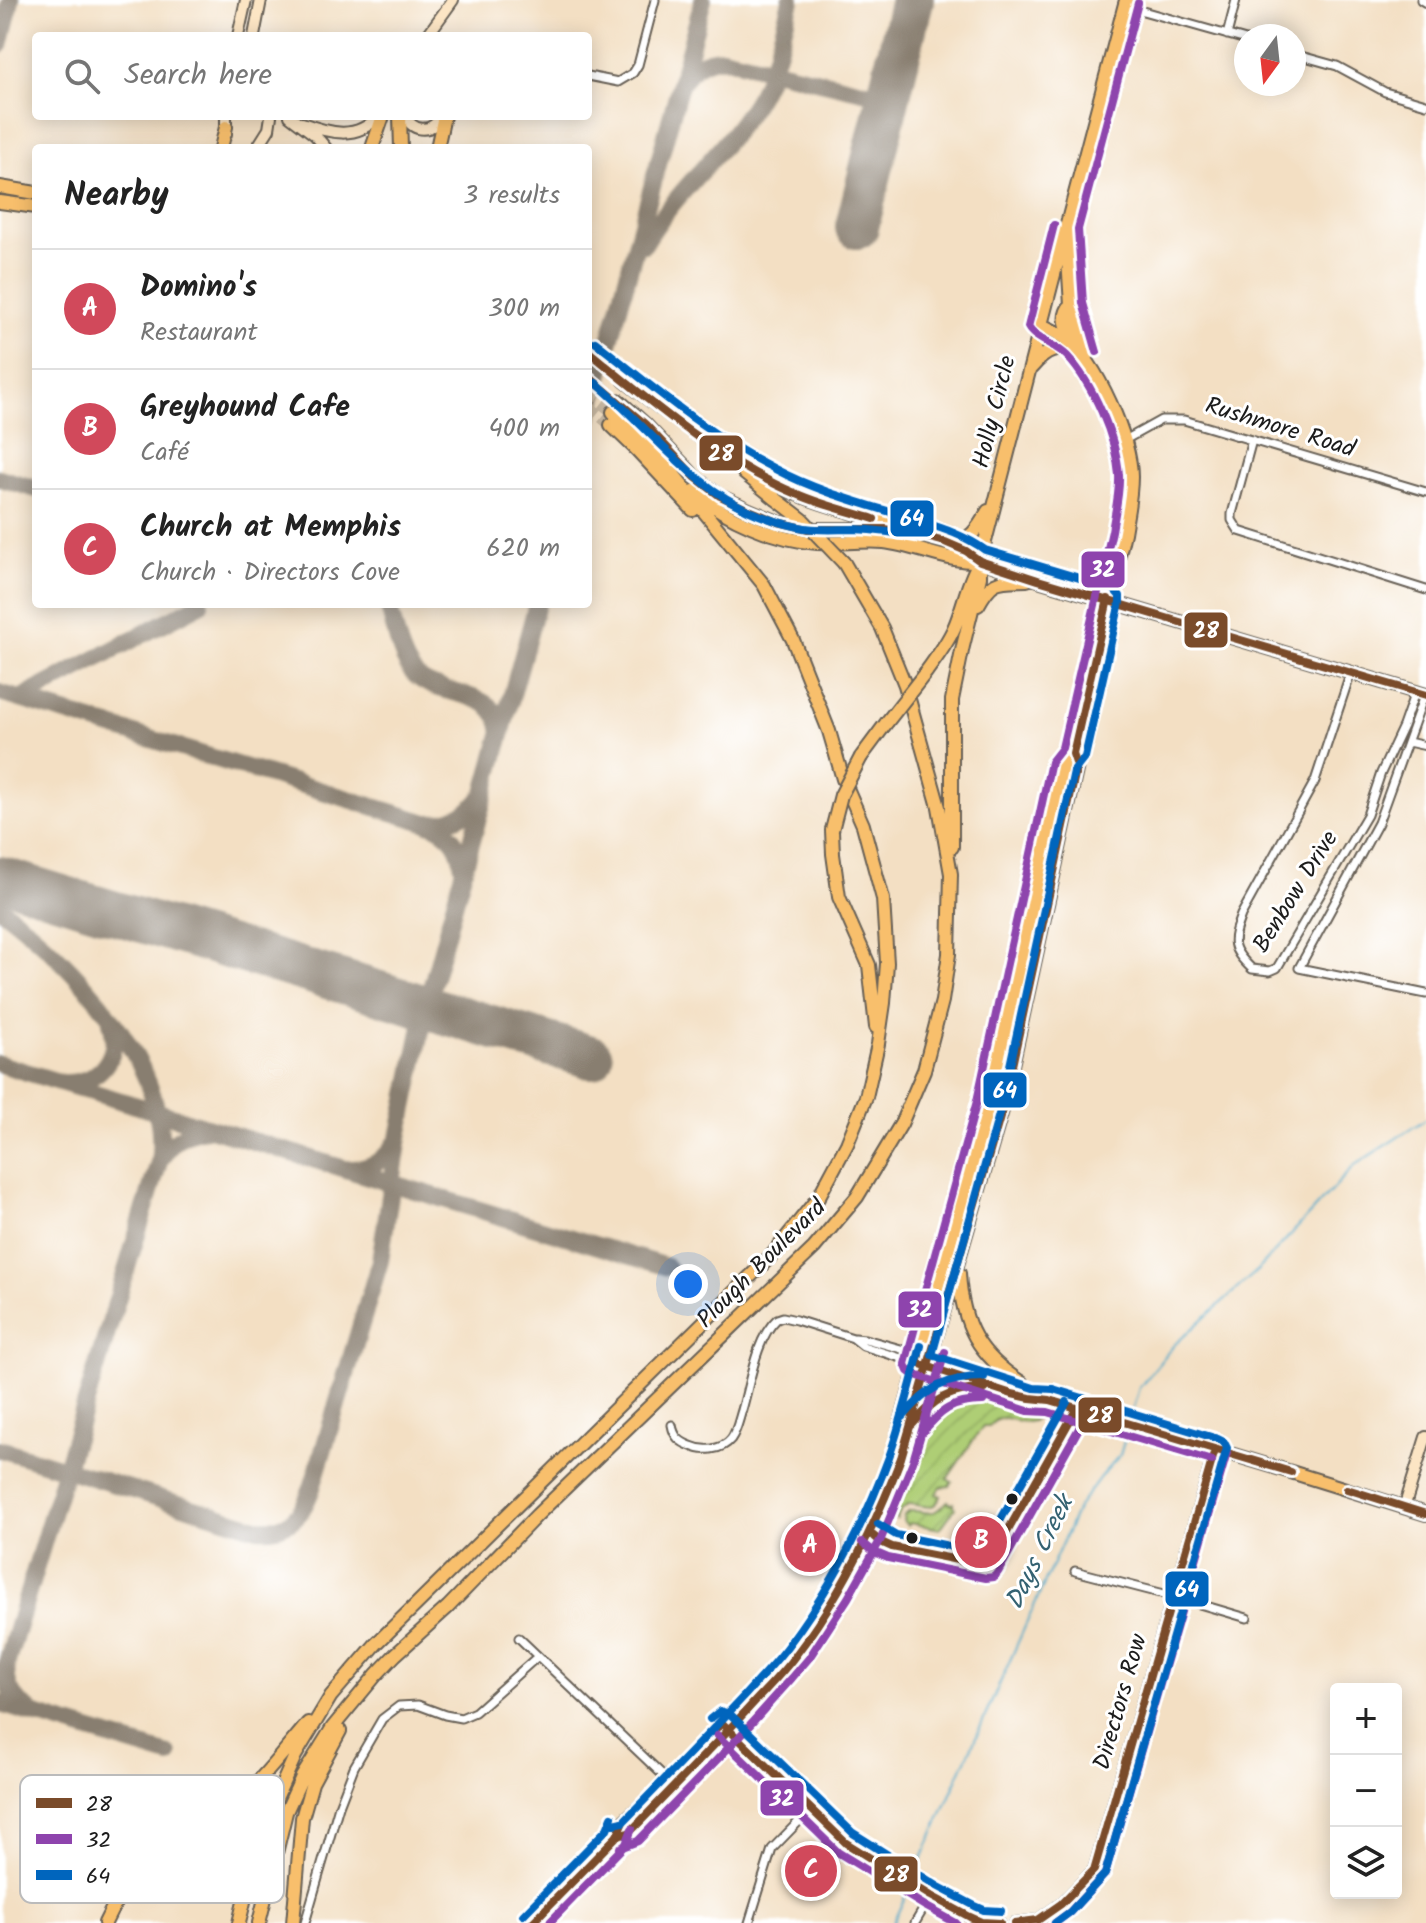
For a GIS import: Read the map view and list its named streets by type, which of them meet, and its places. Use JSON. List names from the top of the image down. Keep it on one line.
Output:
{"streets":{"main road":["Holly Circle","Plough Boulevard"],"street":["Rushmore Road","Benbow Drive","Directors Row"]},"water":["Days Creek"],"lines":["transit line 32","transit line 64","transit line 28"],"legend":["28","32","64"],"north":"bottom","page":{"search":"Search here","heading":["Nearby","3 results"],"list":[{"mark":"A","name":"Domino's","note":"Restaurant","value":"300 m"},{"mark":"B","name":"Greyhound Cafe","note":"Café","value":"400 m"},{"mark":"C","name":"Church at Memphis","note":"Church · Directors Cove","value":"620 m"}],"pins":["B","A","C"],"map_buttons":["+","−"]}}
